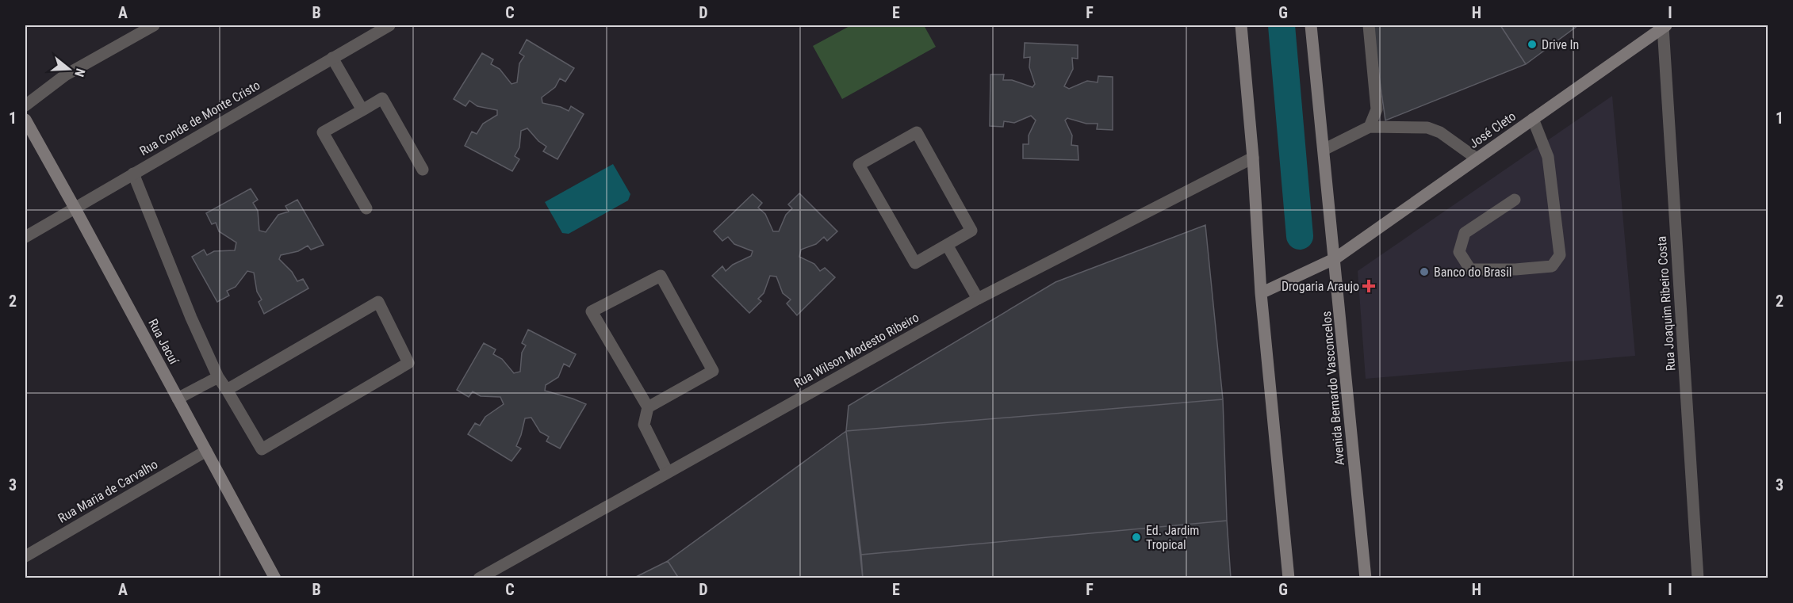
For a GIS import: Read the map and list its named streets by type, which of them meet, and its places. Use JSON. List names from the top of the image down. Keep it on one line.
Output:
{"streets":{"main road":["José Cleto","Rua Jacuí","Avenida Bernardo Vasconcelos"],"street":["Rua Conde de Monte Cristo","Rua Joaquim Ribeiro Costa","Rua Wilson Modesto Ribeiro","Rua Maria de Carvalho"]},"crossings":[["Rua Conde de Monte Cristo","Rua Jacuí"],["José Cleto","Rua Joaquim Ribeiro Costa"],["José Cleto","Avenida Bernardo Vasconcelos"],["Rua Jacuí","Rua Maria de Carvalho"]],"places":{"other":["Drive In","Banco do Brasil","Ed. Jardim Tropical"],"health":["Drogaria Araujo"]},"north":"right","grid":{"columns":["A","B","C","D","E","F","G","H","I"],"rows":["1","2","3"]}}
